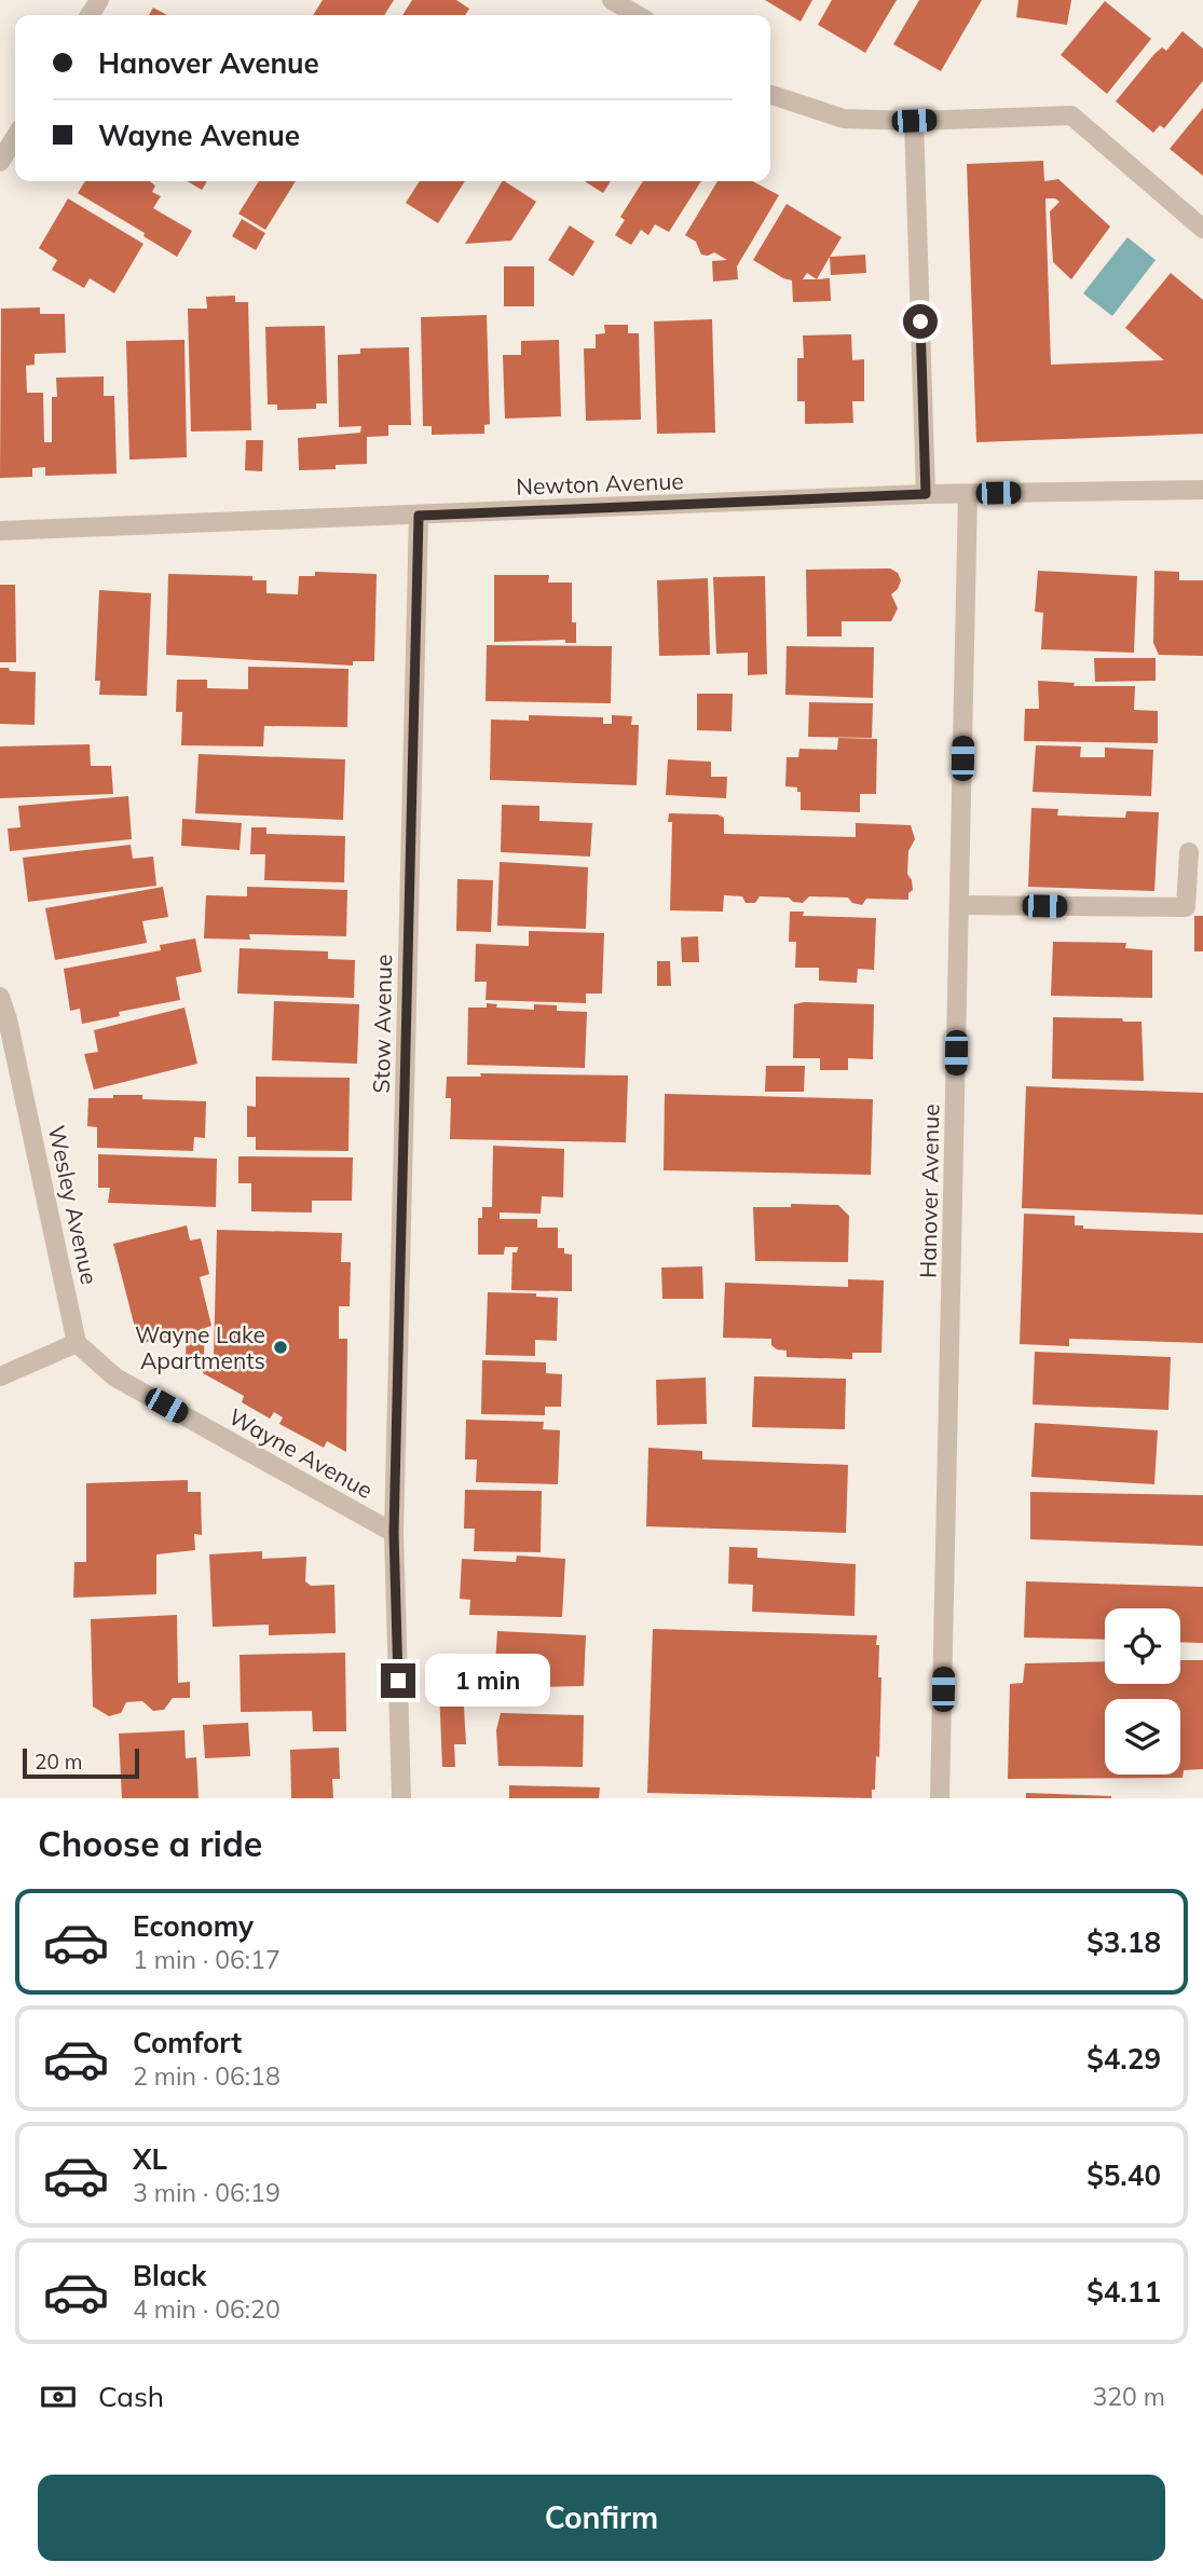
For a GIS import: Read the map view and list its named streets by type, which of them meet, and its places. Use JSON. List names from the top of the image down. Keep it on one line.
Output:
{"streets":{"street":["Newton Avenue","Stow Avenue","Hanover Avenue","Wesley Avenue","Wayne Avenue"]},"crossings":[["Newton Avenue","Stow Avenue"],["Newton Avenue","Hanover Avenue"],["Stow Avenue","Wayne Avenue"],["Wesley Avenue","Wayne Avenue"]],"places":["Wayne Lake Apartments"],"scale_bar":"20 m","page":{"banner":["Hanover Avenue","Wayne Avenue"],"bubble":"1 min","scale":"20 m","heading":"Choose a ride","list":[{"name":"Economy","note":"1 min · 06:17","value":"$3.18"},{"name":"Comfort","note":"2 min · 06:18","value":"$4.29"},{"name":"XL","note":"3 min · 06:19","value":"$5.40"},{"name":"Black","note":"4 min · 06:20","value":"$4.11"}],"pay":["Cash","320 m"],"buttons":"Confirm"}}
